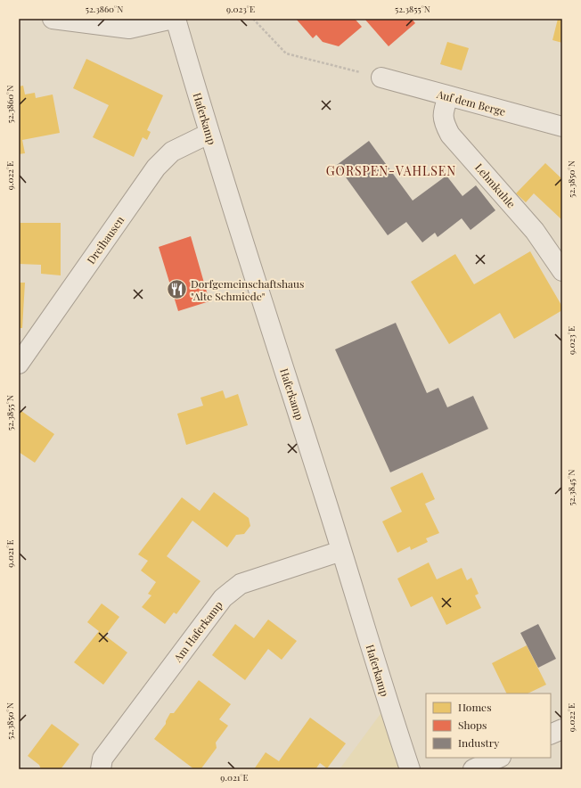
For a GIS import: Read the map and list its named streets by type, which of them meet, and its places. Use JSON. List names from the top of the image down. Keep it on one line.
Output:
{"streets":{"street":["Auf dem Berge","Haferkamp","Lehmkuhle","Dreihausen","Am Haferkamp"]},"crossings":[["Auf dem Berge","Lehmkuhle"],["Haferkamp","Dreihausen"],["Haferkamp","Am Haferkamp"]],"districts":["GORSPEN-VAHLSEN"],"places":{"restaurant":["Dorfgemeinschaftshaus \"Alte Schmiede\""]},"legend":["Homes","Shops","Industry"],"coordinates":["52.3860°N","9.023°E","52.3855°N","9.022°E","52.3850°N","52.3845°N","9.021°E"]}
